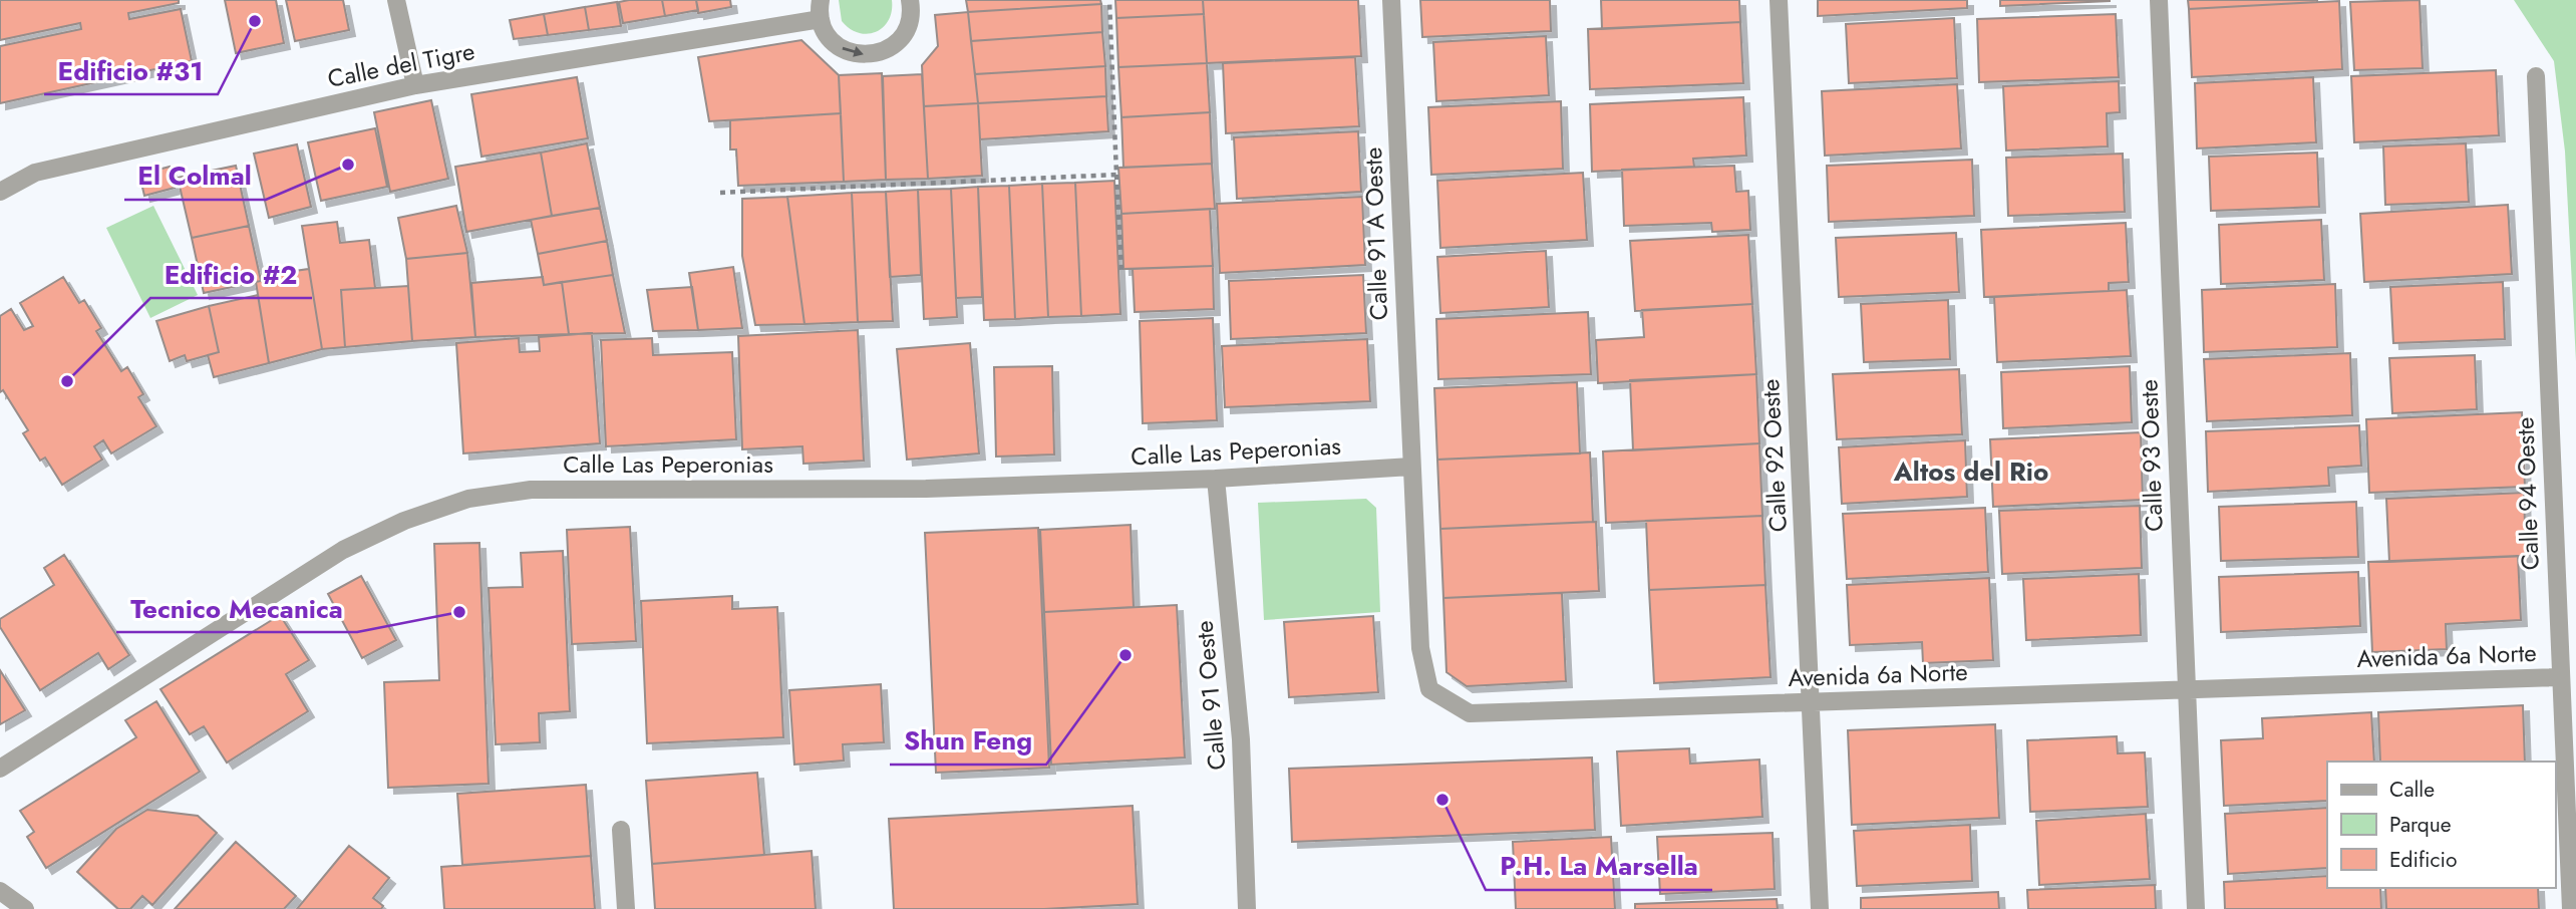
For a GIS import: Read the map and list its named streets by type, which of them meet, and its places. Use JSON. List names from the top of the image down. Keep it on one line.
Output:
{"streets":{"street":["Calle del Tigre","Calle 91 A Oeste","Calle Las Peperonias","Calle 92 Oeste","Calle 93 Oeste","Calle 94 Oeste","Avenida 6a Norte","Calle 91 Oeste"]},"crossings":[["Calle 91 A Oeste","Calle Las Peperonias"],["Calle 91 A Oeste","Avenida 6a Norte"],["Calle Las Peperonias","Avenida 6a Norte"],["Calle Las Peperonias","Calle 91 Oeste"],["Calle 92 Oeste","Avenida 6a Norte"],["Calle 93 Oeste","Avenida 6a Norte"],["Calle 94 Oeste","Avenida 6a Norte"]],"districts":["Altos del Rio"],"places":["Edificio #31","El Colmal","Edificio #2","Tecnico Mecanica","Shun Feng","P.H. La Marsella"],"legend":["Calle","Parque","Edificio"]}
